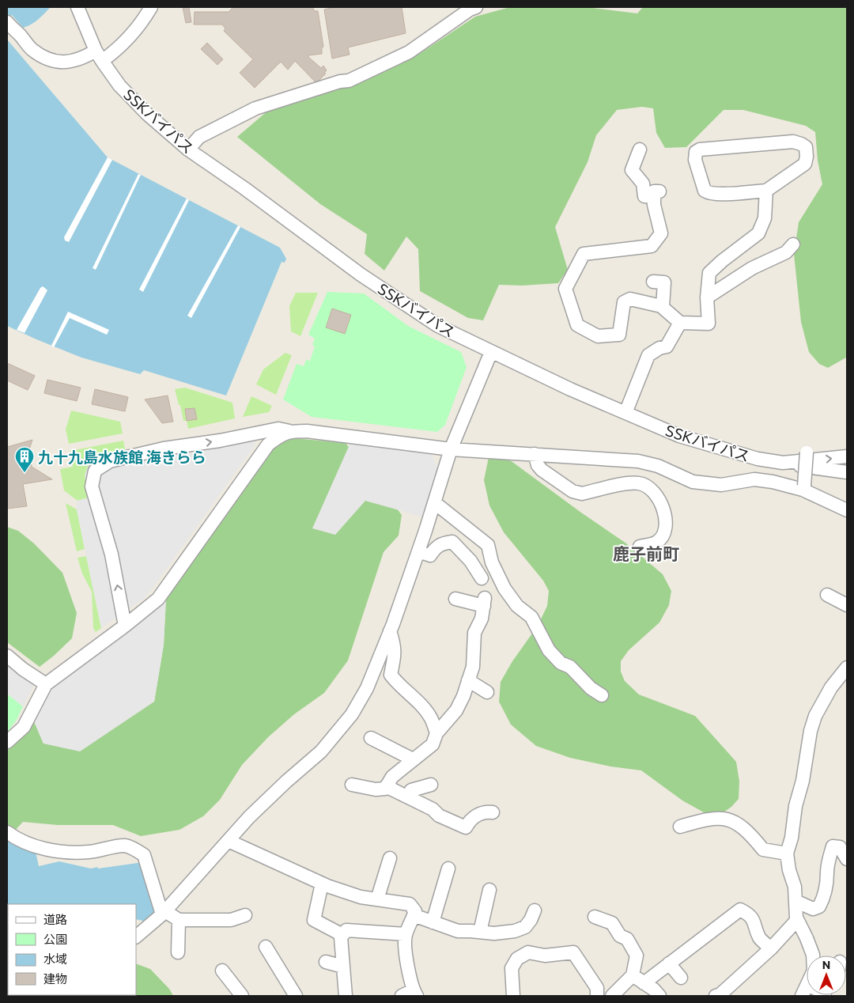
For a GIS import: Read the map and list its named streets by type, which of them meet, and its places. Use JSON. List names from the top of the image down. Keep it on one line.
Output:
{"streets":{"street":["SSKバイパス"]},"districts":["鹿子前町"],"places":{"building":["九十九島水族館 海きらら"]},"legend":["道路","公園","水域","建物"],"north":"top"}
